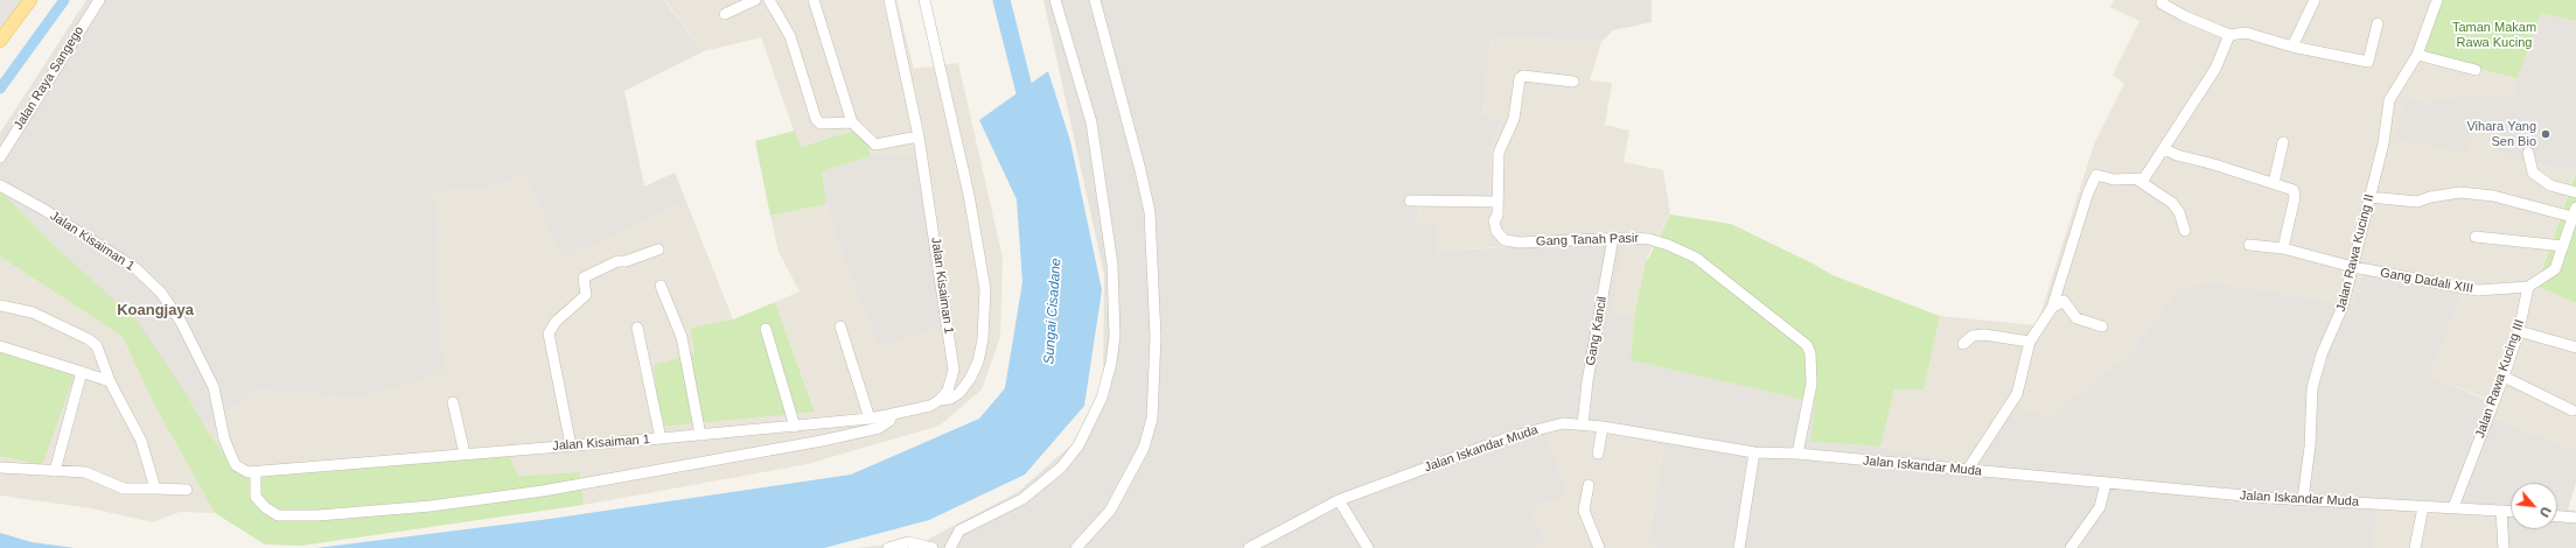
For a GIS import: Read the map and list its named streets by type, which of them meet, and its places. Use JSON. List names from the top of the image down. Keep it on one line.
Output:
{"streets":{"street":["Jalan Raya Sangego","Gang Tanah Pasir","Jalan Kisaiman 1","Jalan Rawa Kucing II","Gang Dadali XIII","Gang Kancil","Jalan Rawa Kucing III","Jalan Iskandar Muda"]},"crossings":[["Gang Tanah Pasir","Gang Kancil"],["Gang Tanah Pasir","Jalan Iskandar Muda"],["Jalan Rawa Kucing II","Gang Dadali XIII"],["Jalan Rawa Kucing II","Jalan Iskandar Muda"],["Gang Dadali XIII","Jalan Rawa Kucing III"],["Gang Kancil","Jalan Iskandar Muda"],["Jalan Rawa Kucing III","Jalan Iskandar Muda"]],"districts":["Koangjaya"],"water":["Sungai Cisadane"],"parks":["Taman Makam Rawa Kucing"],"places":["Vihara Yang Sen Bio"],"north":"bottom right"}
